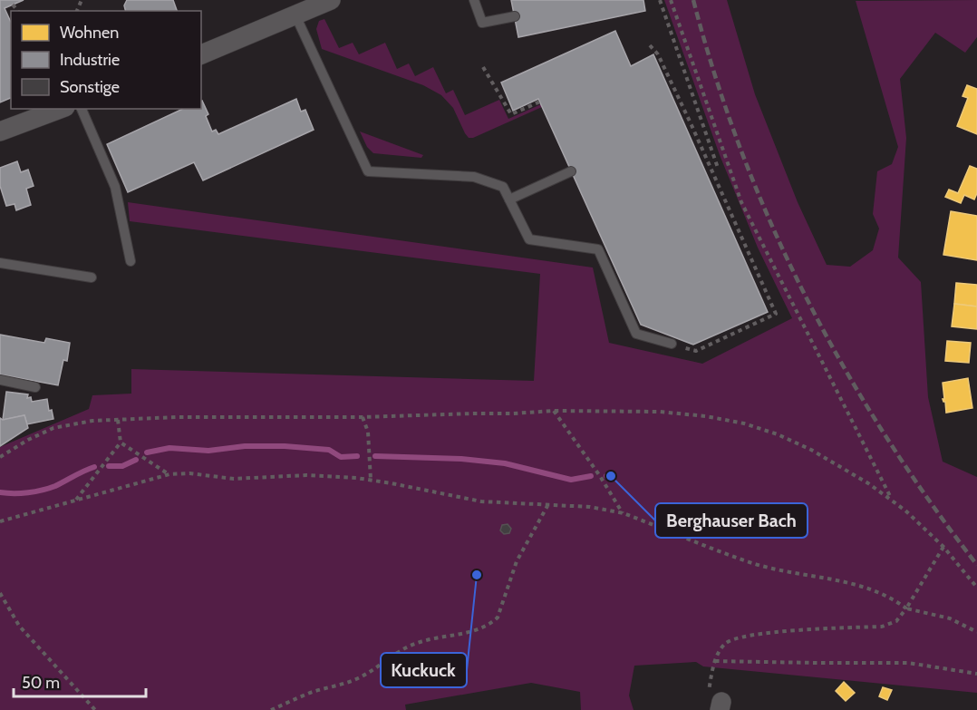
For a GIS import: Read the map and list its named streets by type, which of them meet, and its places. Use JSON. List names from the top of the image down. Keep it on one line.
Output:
{"places":["Berghauser Bach","Kuckuck"],"legend":["Wohnen","Industrie","Sonstige"],"scale_bar":"50 m"}
